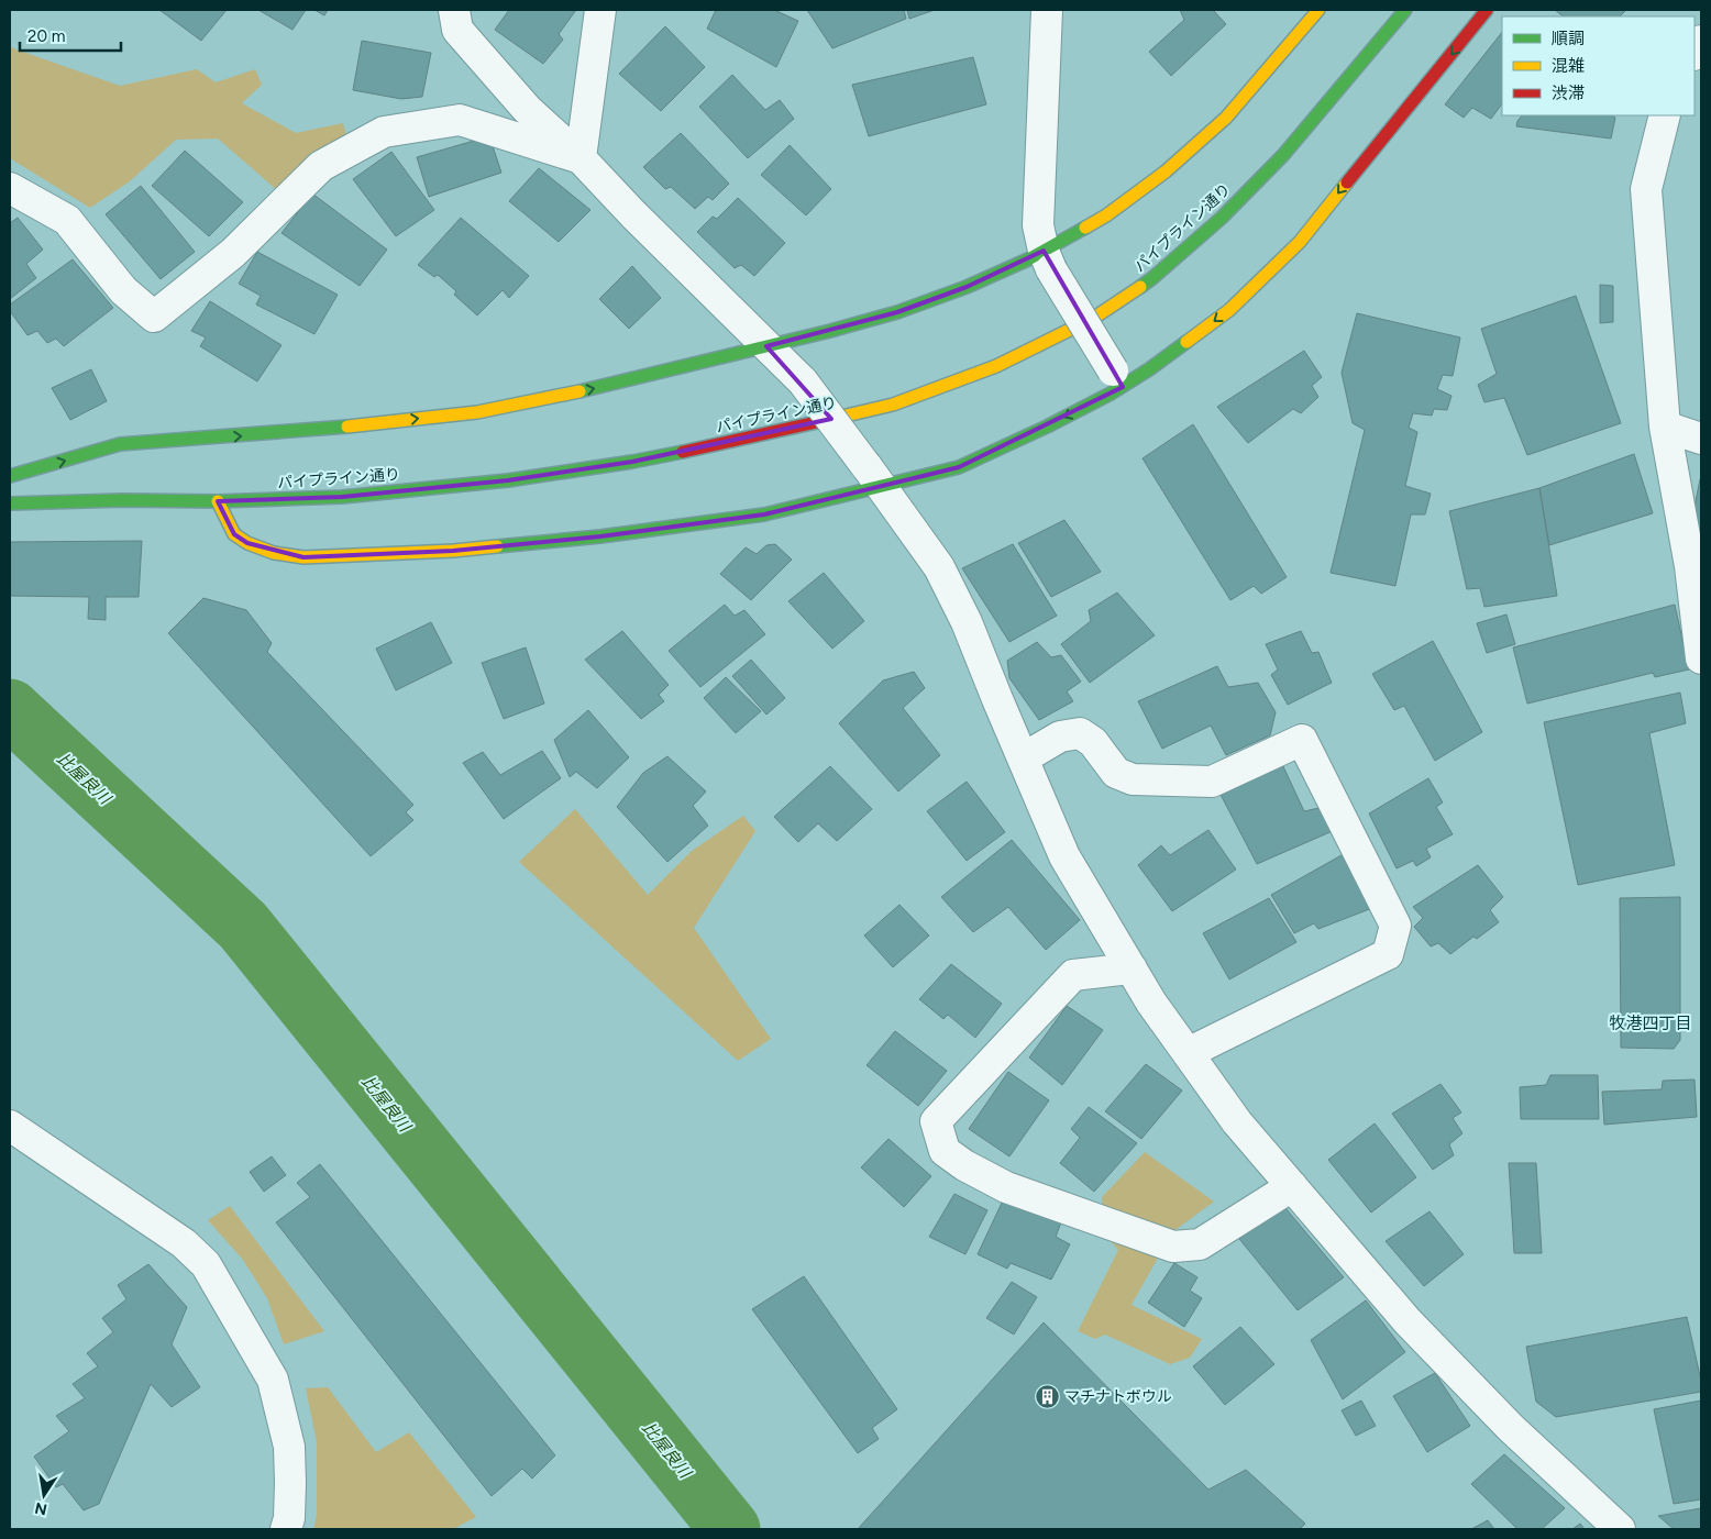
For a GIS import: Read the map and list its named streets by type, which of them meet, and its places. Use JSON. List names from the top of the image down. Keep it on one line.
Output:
{"streets":{"main road":["パイプライン通り"]},"districts":["牧港四丁目"],"water":["比屋良川"],"places":{"building":["マチナトボウル"]},"legend":["順調","混雑","渋滞"],"scale_bar":"20 m","north":"bottom"}
